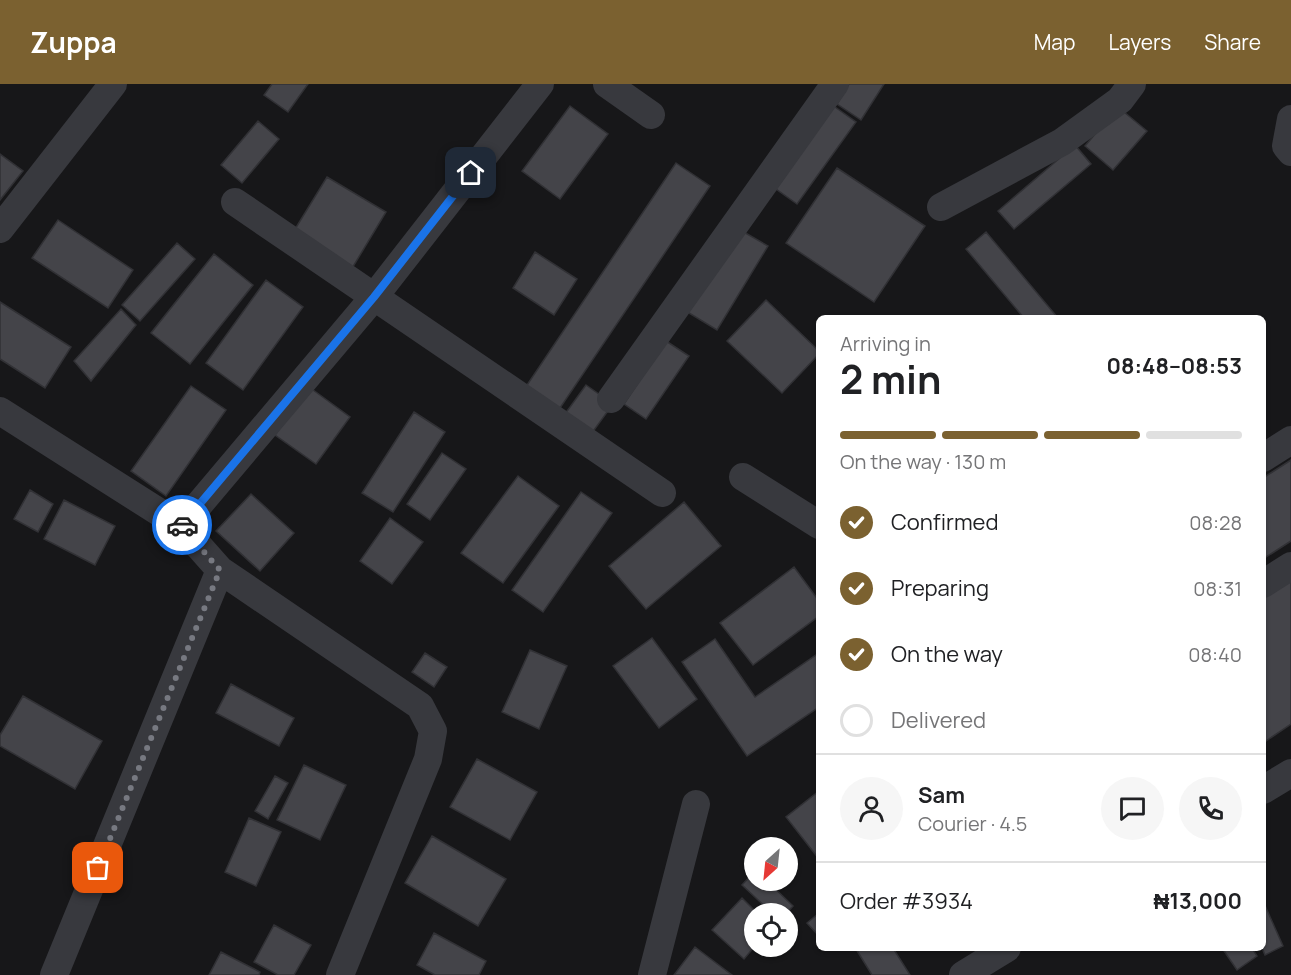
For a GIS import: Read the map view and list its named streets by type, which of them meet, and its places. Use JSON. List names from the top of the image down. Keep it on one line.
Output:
{"north":"bottom left","page":{"header":"Zuppa","nav":["Map","Layers","Share"],"heading":["2 min","Arriving in","08:48–08:53"],"panel":["Sam","Courier · 4.5","Order #3934","₦13,000"],"bar":"On the way · 130 m","list":[["Confirmed","08:28"],["Preparing","08:31"],["On the way","08:40"],"Delivered"]}}
